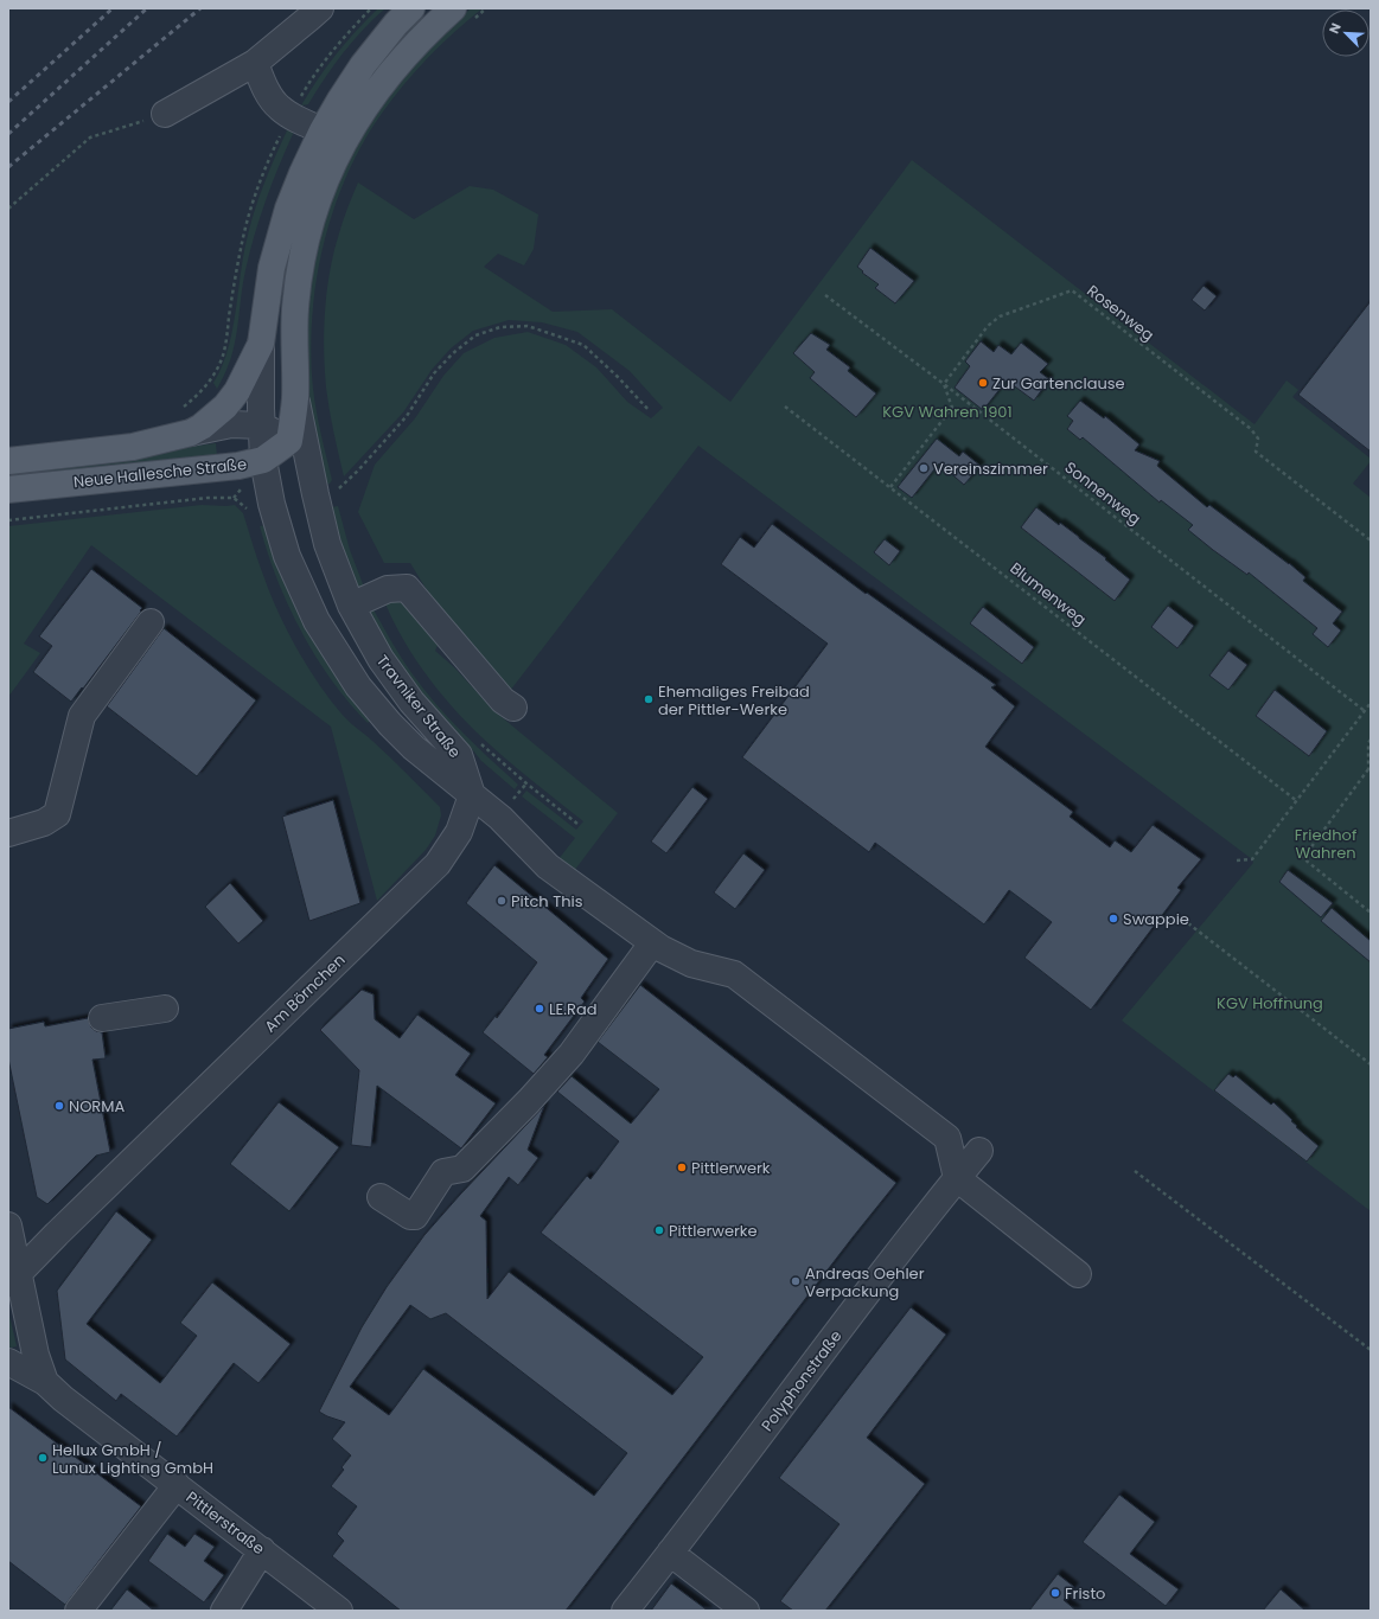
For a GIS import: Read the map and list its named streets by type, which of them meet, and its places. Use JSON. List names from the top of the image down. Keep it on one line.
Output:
{"streets":{"main road":["Neue Hallesche Straße","Travniker Straße"],"street":["Am Börnchen","Polyphonstraße","Pittlerstraße"],"path":["Rosenweg","Sonnenweg","Blumenweg"]},"crossings":[["Rosenweg","Sonnenweg"],["Neue Hallesche Straße","Travniker Straße"],["Travniker Straße","Am Börnchen"],["Am Börnchen","Pittlerstraße"]],"parks":["KGV Wahren 1901","Friedhof Wahren","KGV Hoffnung"],"places":["Zur Gartenclause","Vereinszimmer","Ehemaliges Freibad der Pittler-Werke","Pitch This","Swappie","LE.Rad","NORMA","Pittlerwerk","Pittlerwerke","Andreas Oehler Verpackung","Hellux GmbH / Lunux Lighting GmbH","Fristo"],"north":"top left"}
